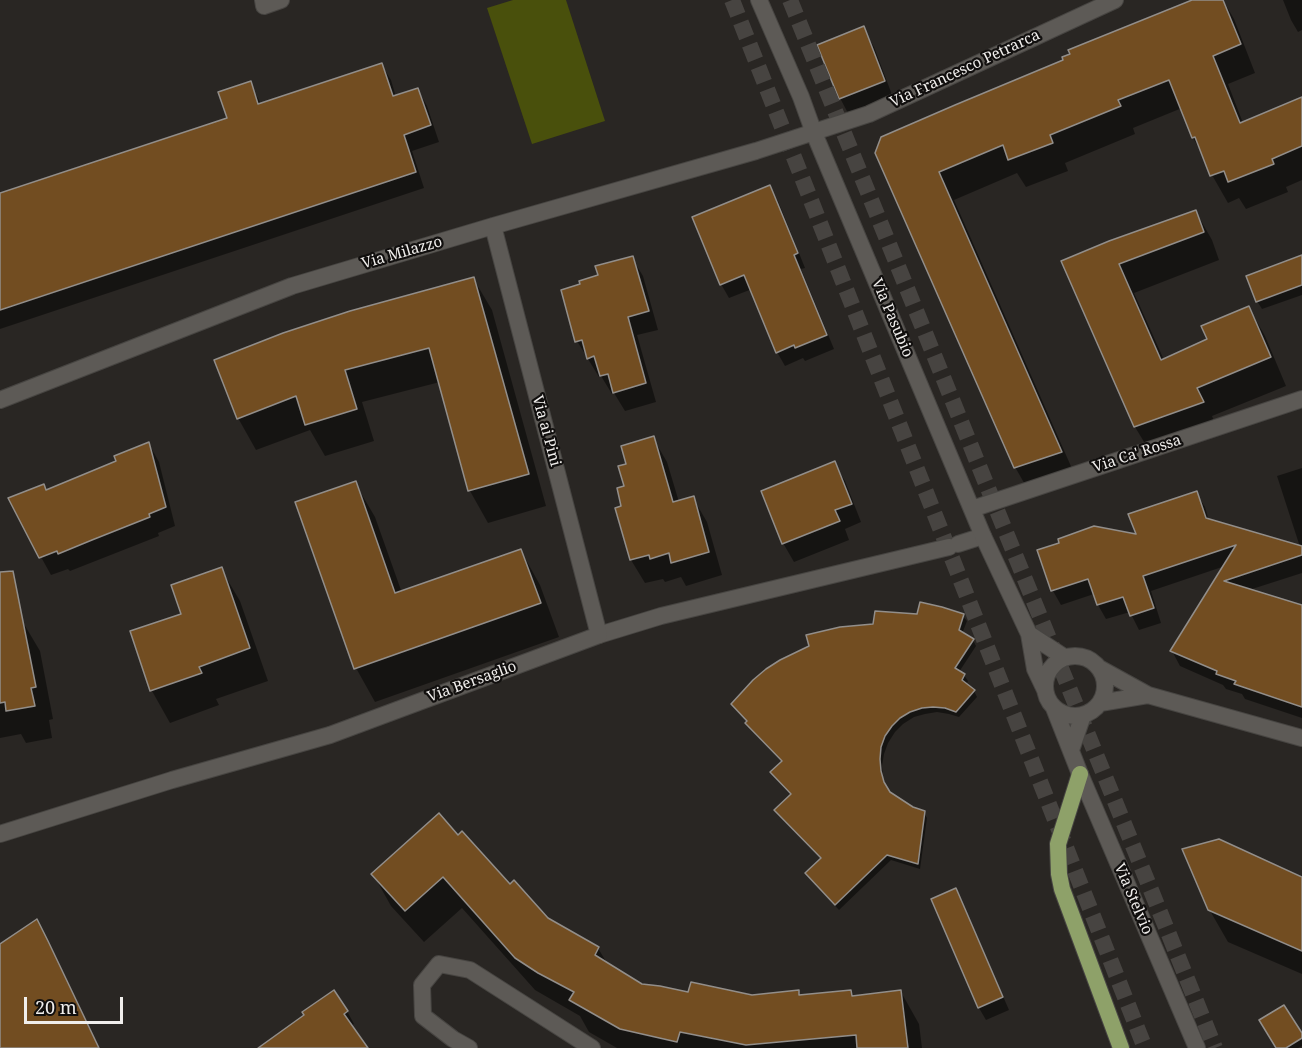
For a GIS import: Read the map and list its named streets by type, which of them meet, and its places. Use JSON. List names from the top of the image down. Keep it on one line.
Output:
{"streets":{"street":["Via Francesco Petrarca","Via Milazzo","Via Pasubio","Via ai Pini","Via Ca' Rossa","Via Bersaglio","Via Stelvio"]},"crossings":[["Via Francesco Petrarca","Via Milazzo"],["Via Francesco Petrarca","Via Pasubio"],["Via Milazzo","Via Pasubio"],["Via Milazzo","Via ai Pini"],["Via Pasubio","Via Ca' Rossa"],["Via Pasubio","Via Bersaglio"],["Via Pasubio","Via Stelvio"],["Via ai Pini","Via Bersaglio"]],"scale_bar":"20 m"}
